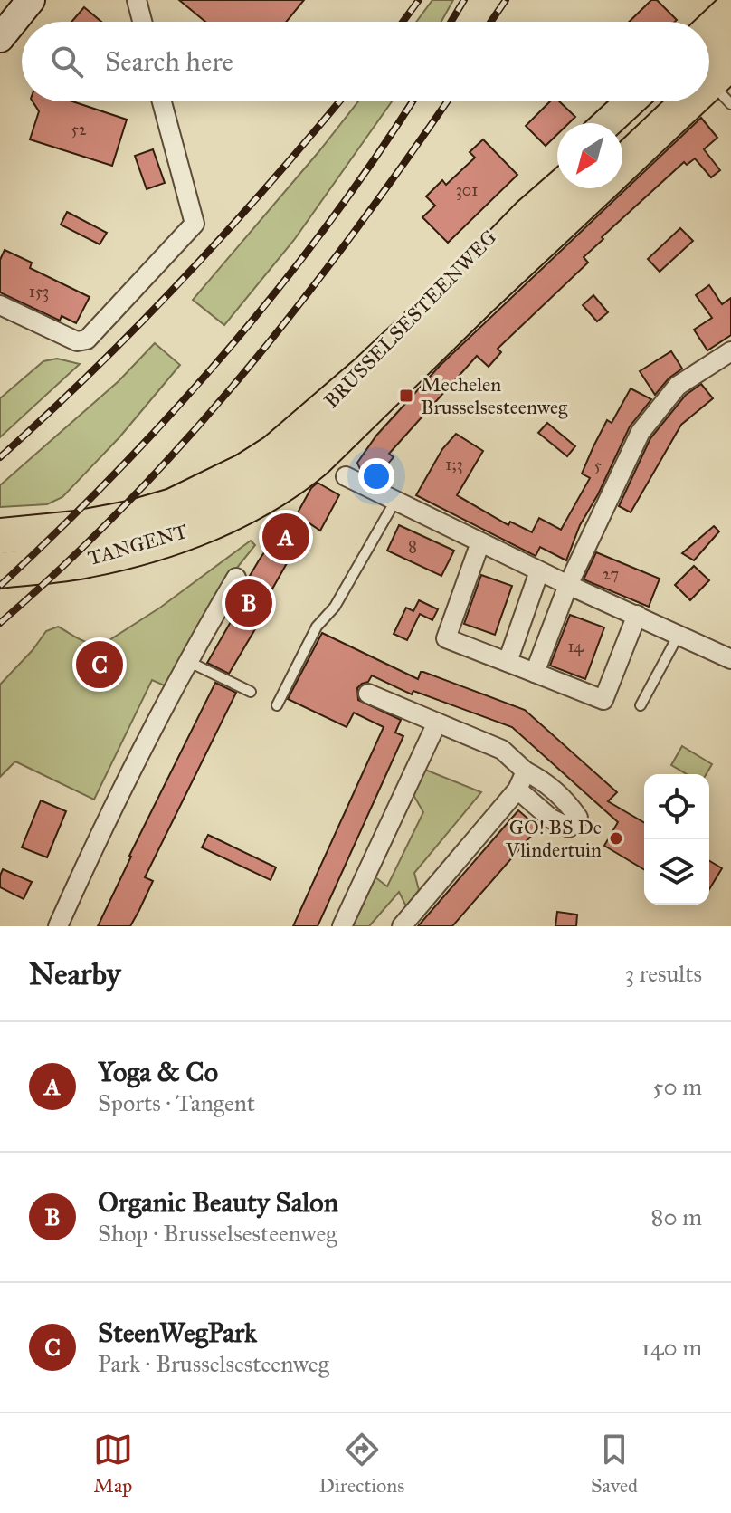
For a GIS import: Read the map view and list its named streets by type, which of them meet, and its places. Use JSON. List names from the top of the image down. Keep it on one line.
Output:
{"streets":{"highway":["BRUSSELSESTEENWEG","TANGENT"]},"crossings":[["BRUSSELSESTEENWEG","TANGENT"]],"places":{"transit":["Mechelen Brusselsesteenweg"],"other":["GO! BS De Vlindertuin"]},"house_numbers":["52","301","153","1;3","5","8","27","14"],"north":"bottom left","page":{"search":"Search here","pins":["A","B","C"],"heading":["Nearby","3 results"],"list":[{"mark":"A","name":"Yoga & Co","note":"Sports · Tangent","value":"50 m"},{"mark":"B","name":"Organic Beauty Salon","note":"Shop · Brusselsesteenweg","value":"80 m"},{"mark":"C","name":"SteenWegPark","note":"Park · Brusselsesteenweg","value":"140 m"}],"nav":["Map","Directions","Saved"]}}
